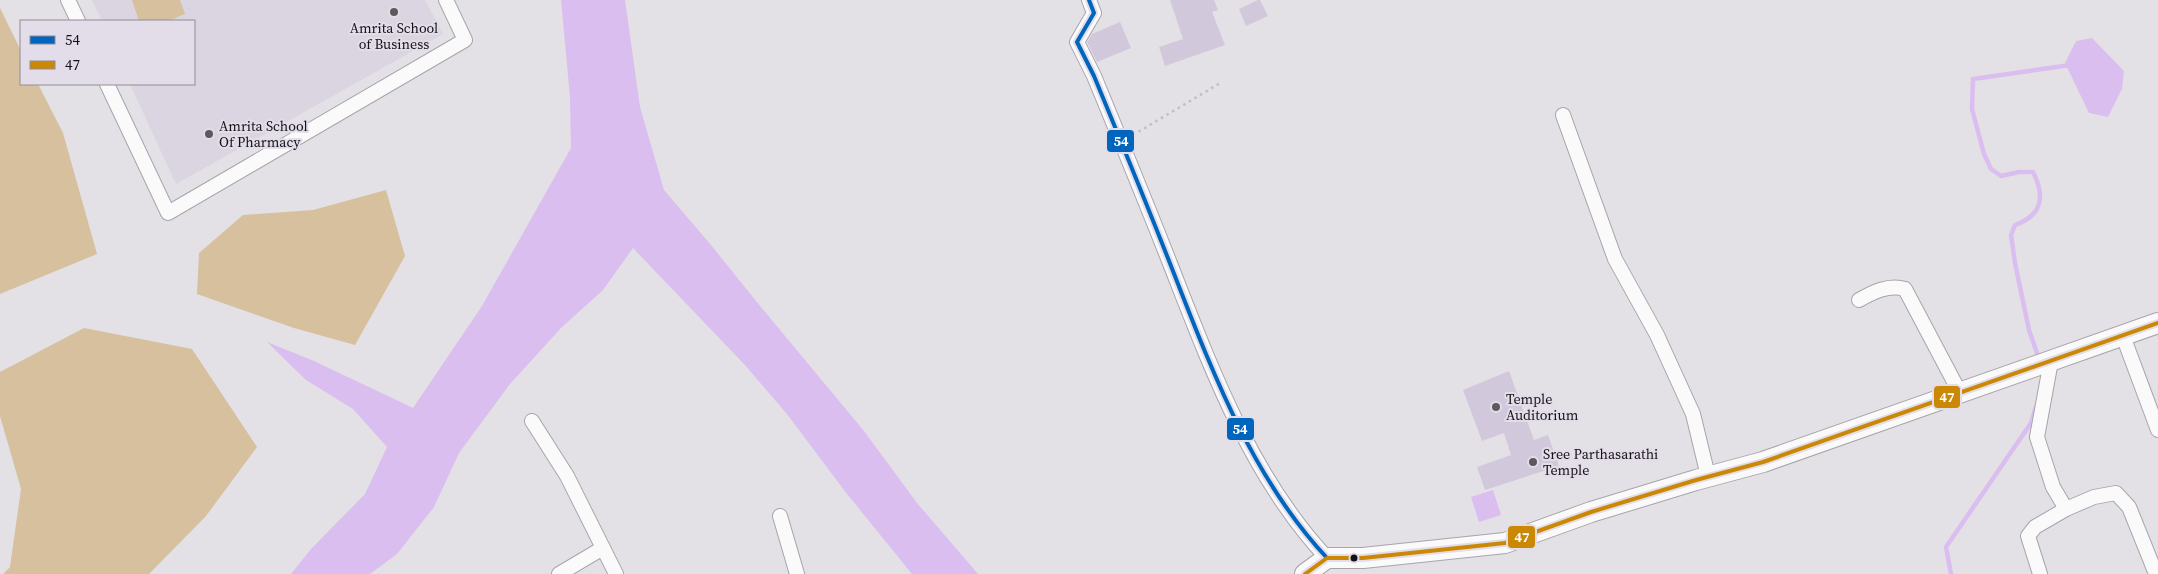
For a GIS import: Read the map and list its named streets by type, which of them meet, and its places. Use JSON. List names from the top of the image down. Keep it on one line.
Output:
{"places":["Amrita School of Business","Amrita School Of Pharmacy","Temple Auditorium","Sree Parthasarathi Temple"],"lines":["transit line 54","transit line 47"],"legend":["54","47"]}
